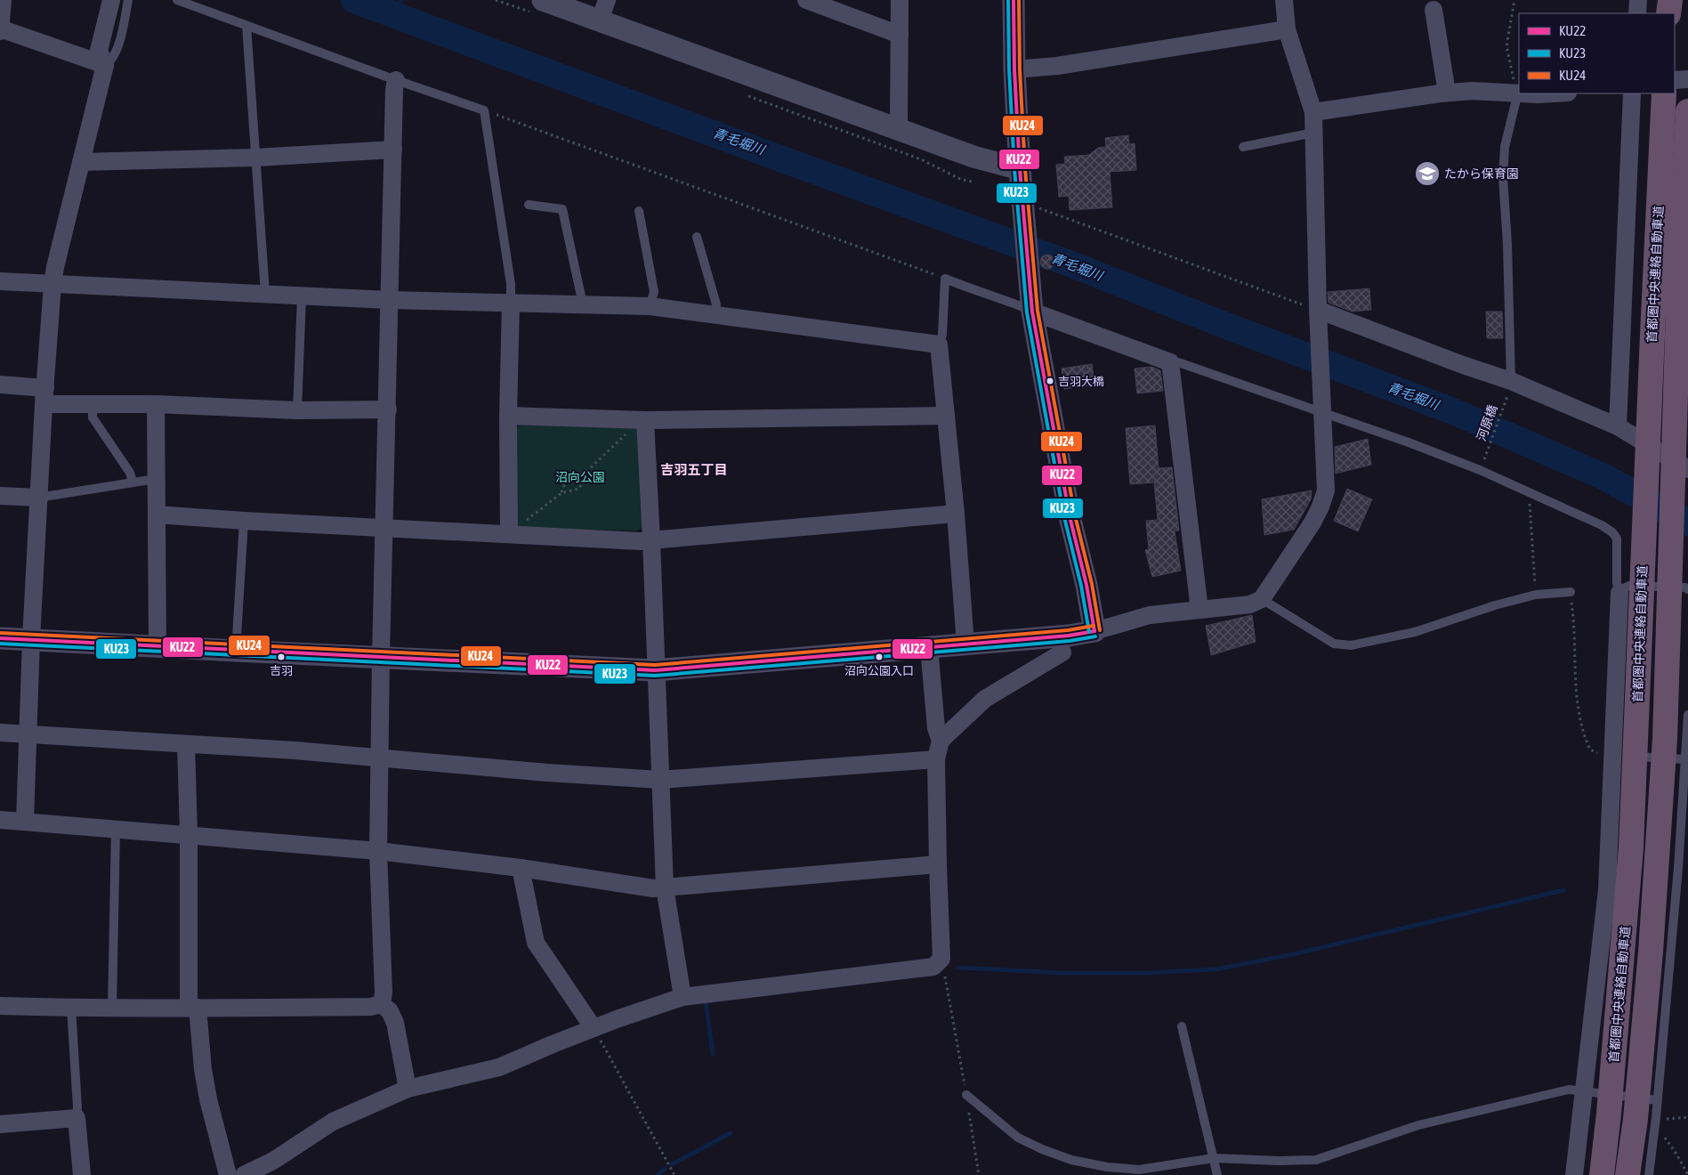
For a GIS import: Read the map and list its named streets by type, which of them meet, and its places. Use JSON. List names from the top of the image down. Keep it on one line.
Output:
{"streets":{"highway":["首都圏中央連絡自動車道"],"path":["河原橋"]},"districts":["吉羽五丁目"],"water":["青毛堀川"],"parks":["沼向公園"],"places":{"school or university":["たから保育園"],"other":["吉羽大橋","吉羽","沼向公園入口"]},"lines":["transit line KU22","transit line KU23","transit line KU24"],"legend":["KU22","KU23","KU24"]}
